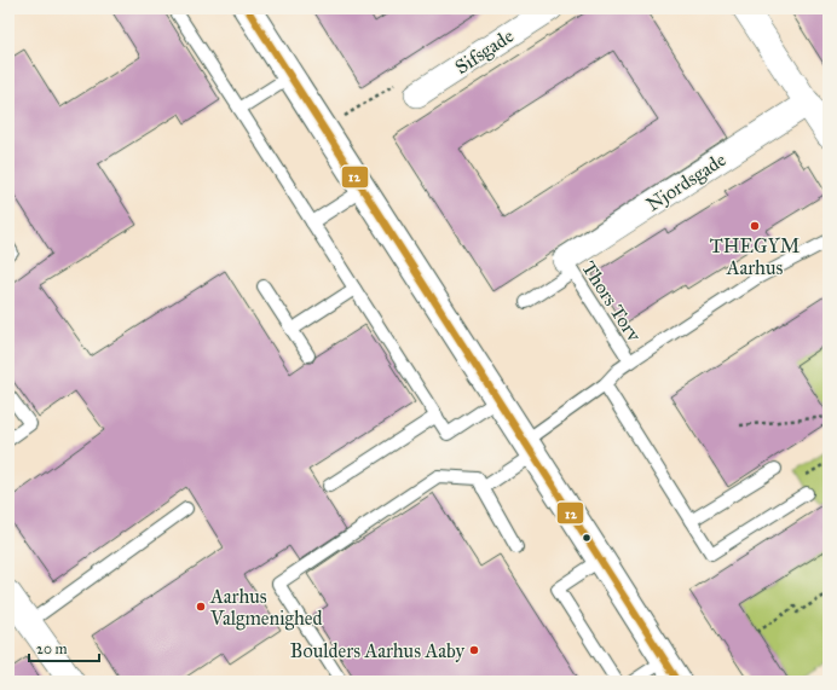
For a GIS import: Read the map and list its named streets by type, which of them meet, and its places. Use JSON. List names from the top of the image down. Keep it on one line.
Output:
{"streets":{"street":["Sifsgade","Njordsgade"],"lane":["Thors Torv"]},"crossings":[["Njordsgade","Thors Torv"]],"places":["THEGYM Aarhus","Aarhus Valgmenighed","Boulders Aarhus Aaby"],"lines":["transit line 12"],"scale_bar":"20 m"}
